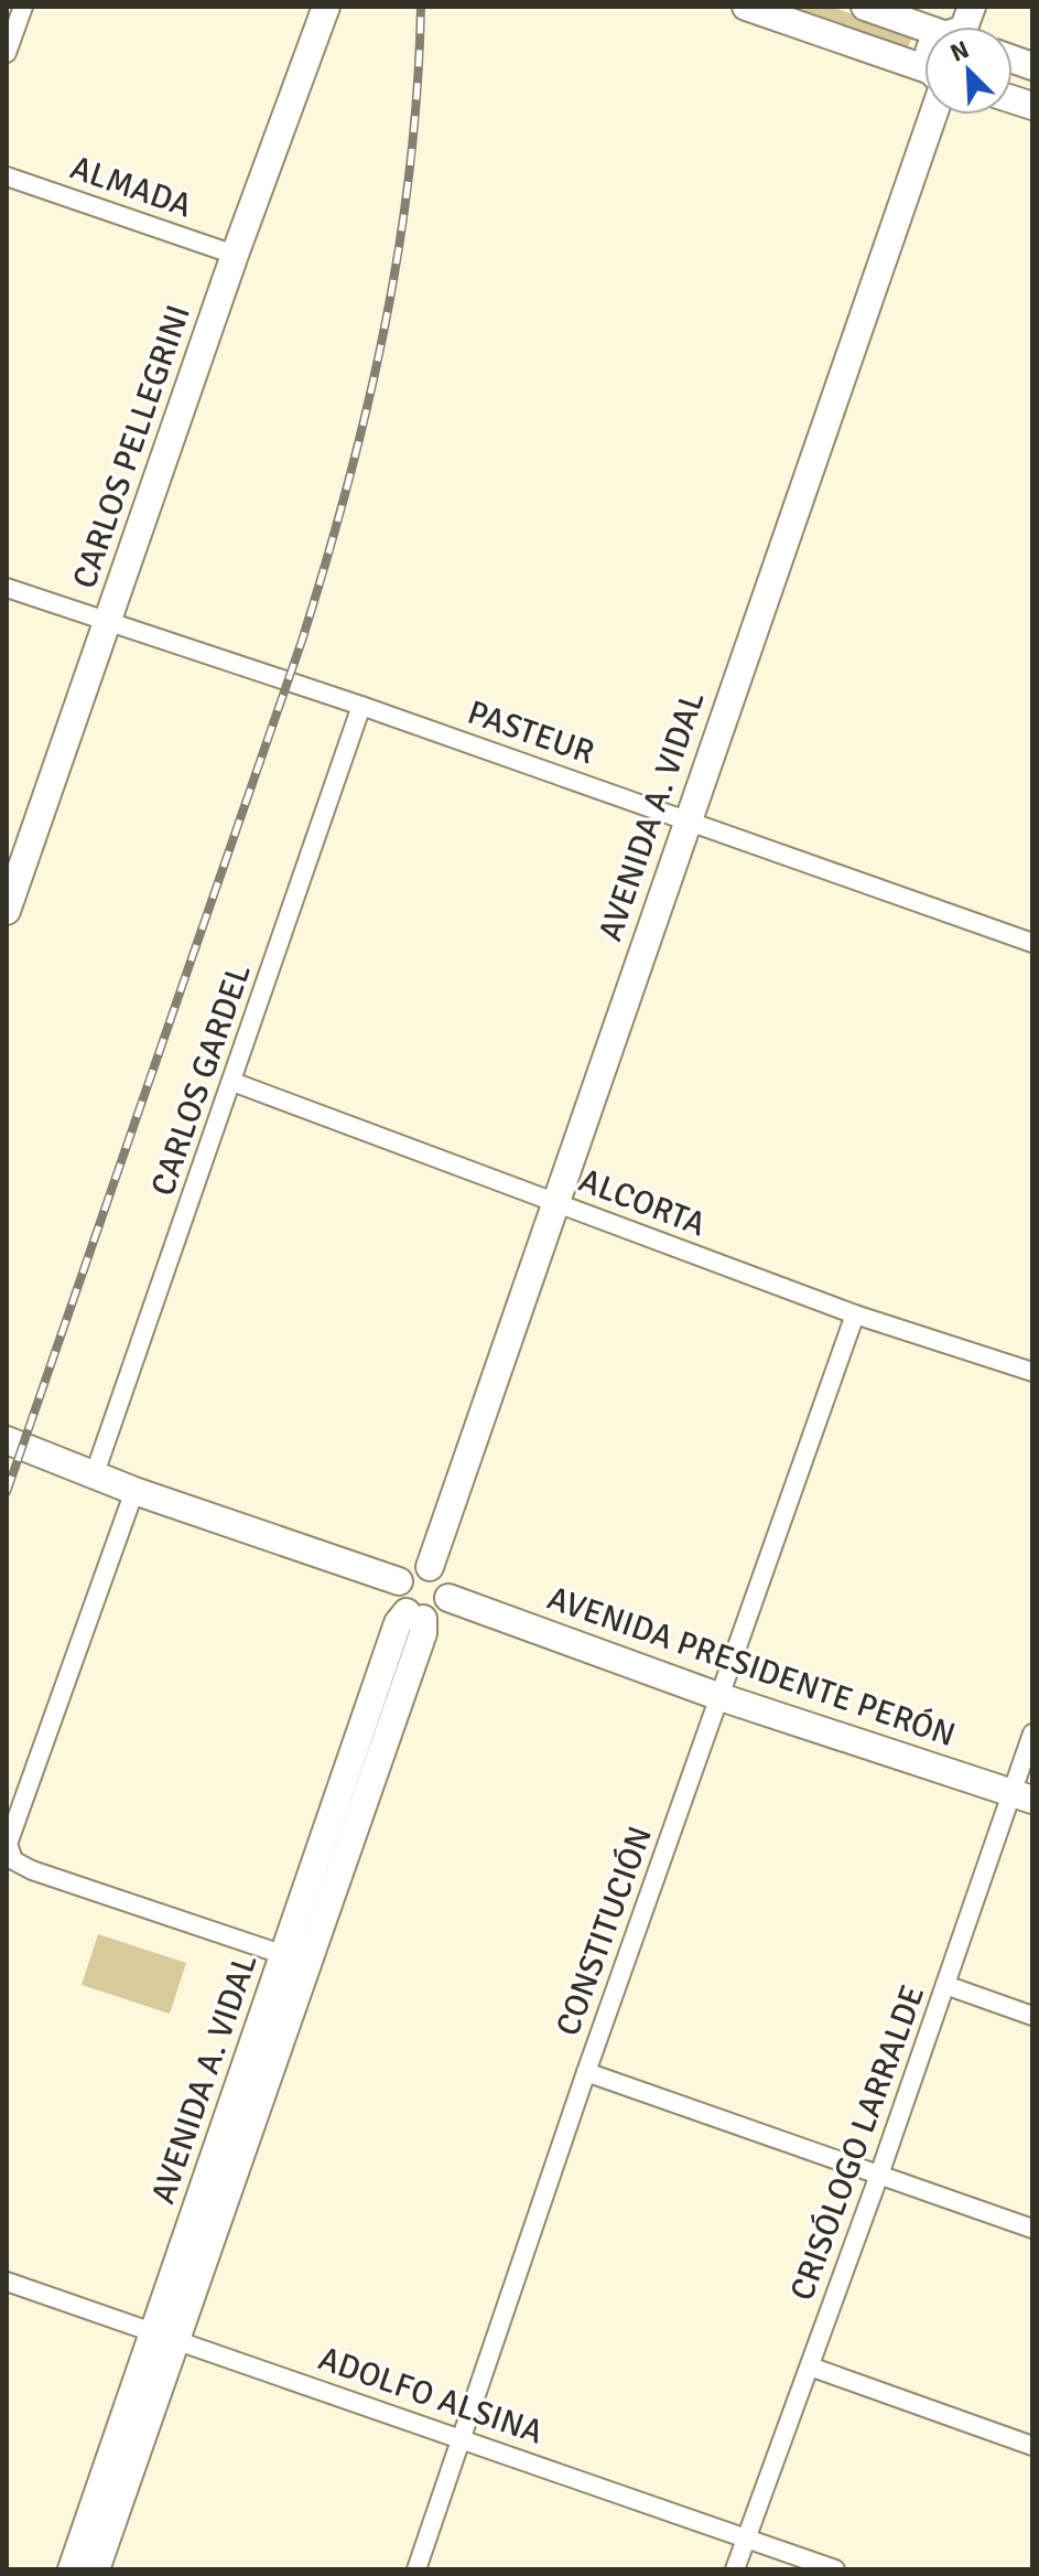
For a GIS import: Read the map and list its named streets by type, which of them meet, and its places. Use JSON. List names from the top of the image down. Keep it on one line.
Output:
{"streets":{"main road":["CARLOS PELLEGRINI","AVENIDA A. VIDAL","AVENIDA PRESIDENTE PERÓN"],"street":["ALMADA","PASTEUR","CARLOS GARDEL","ALCORTA","CONSTITUCIÓN","CRISÓLOGO LARRALDE","ADOLFO ALSINA"]},"crossings":[["ALMADA","CARLOS PELLEGRINI"],["CARLOS PELLEGRINI","PASTEUR"],["PASTEUR","AVENIDA A. VIDAL"],["PASTEUR","CARLOS GARDEL"],["AVENIDA A. VIDAL","ALCORTA"],["AVENIDA A. VIDAL","AVENIDA PRESIDENTE PERÓN"],["AVENIDA A. VIDAL","ADOLFO ALSINA"],["CARLOS GARDEL","ALCORTA"],["ALCORTA","CONSTITUCIÓN"],["AVENIDA PRESIDENTE PERÓN","CONSTITUCIÓN"],["AVENIDA PRESIDENTE PERÓN","CRISÓLOGO LARRALDE"],["CONSTITUCIÓN","ADOLFO ALSINA"],["CRISÓLOGO LARRALDE","ADOLFO ALSINA"]],"north":"top left"}
